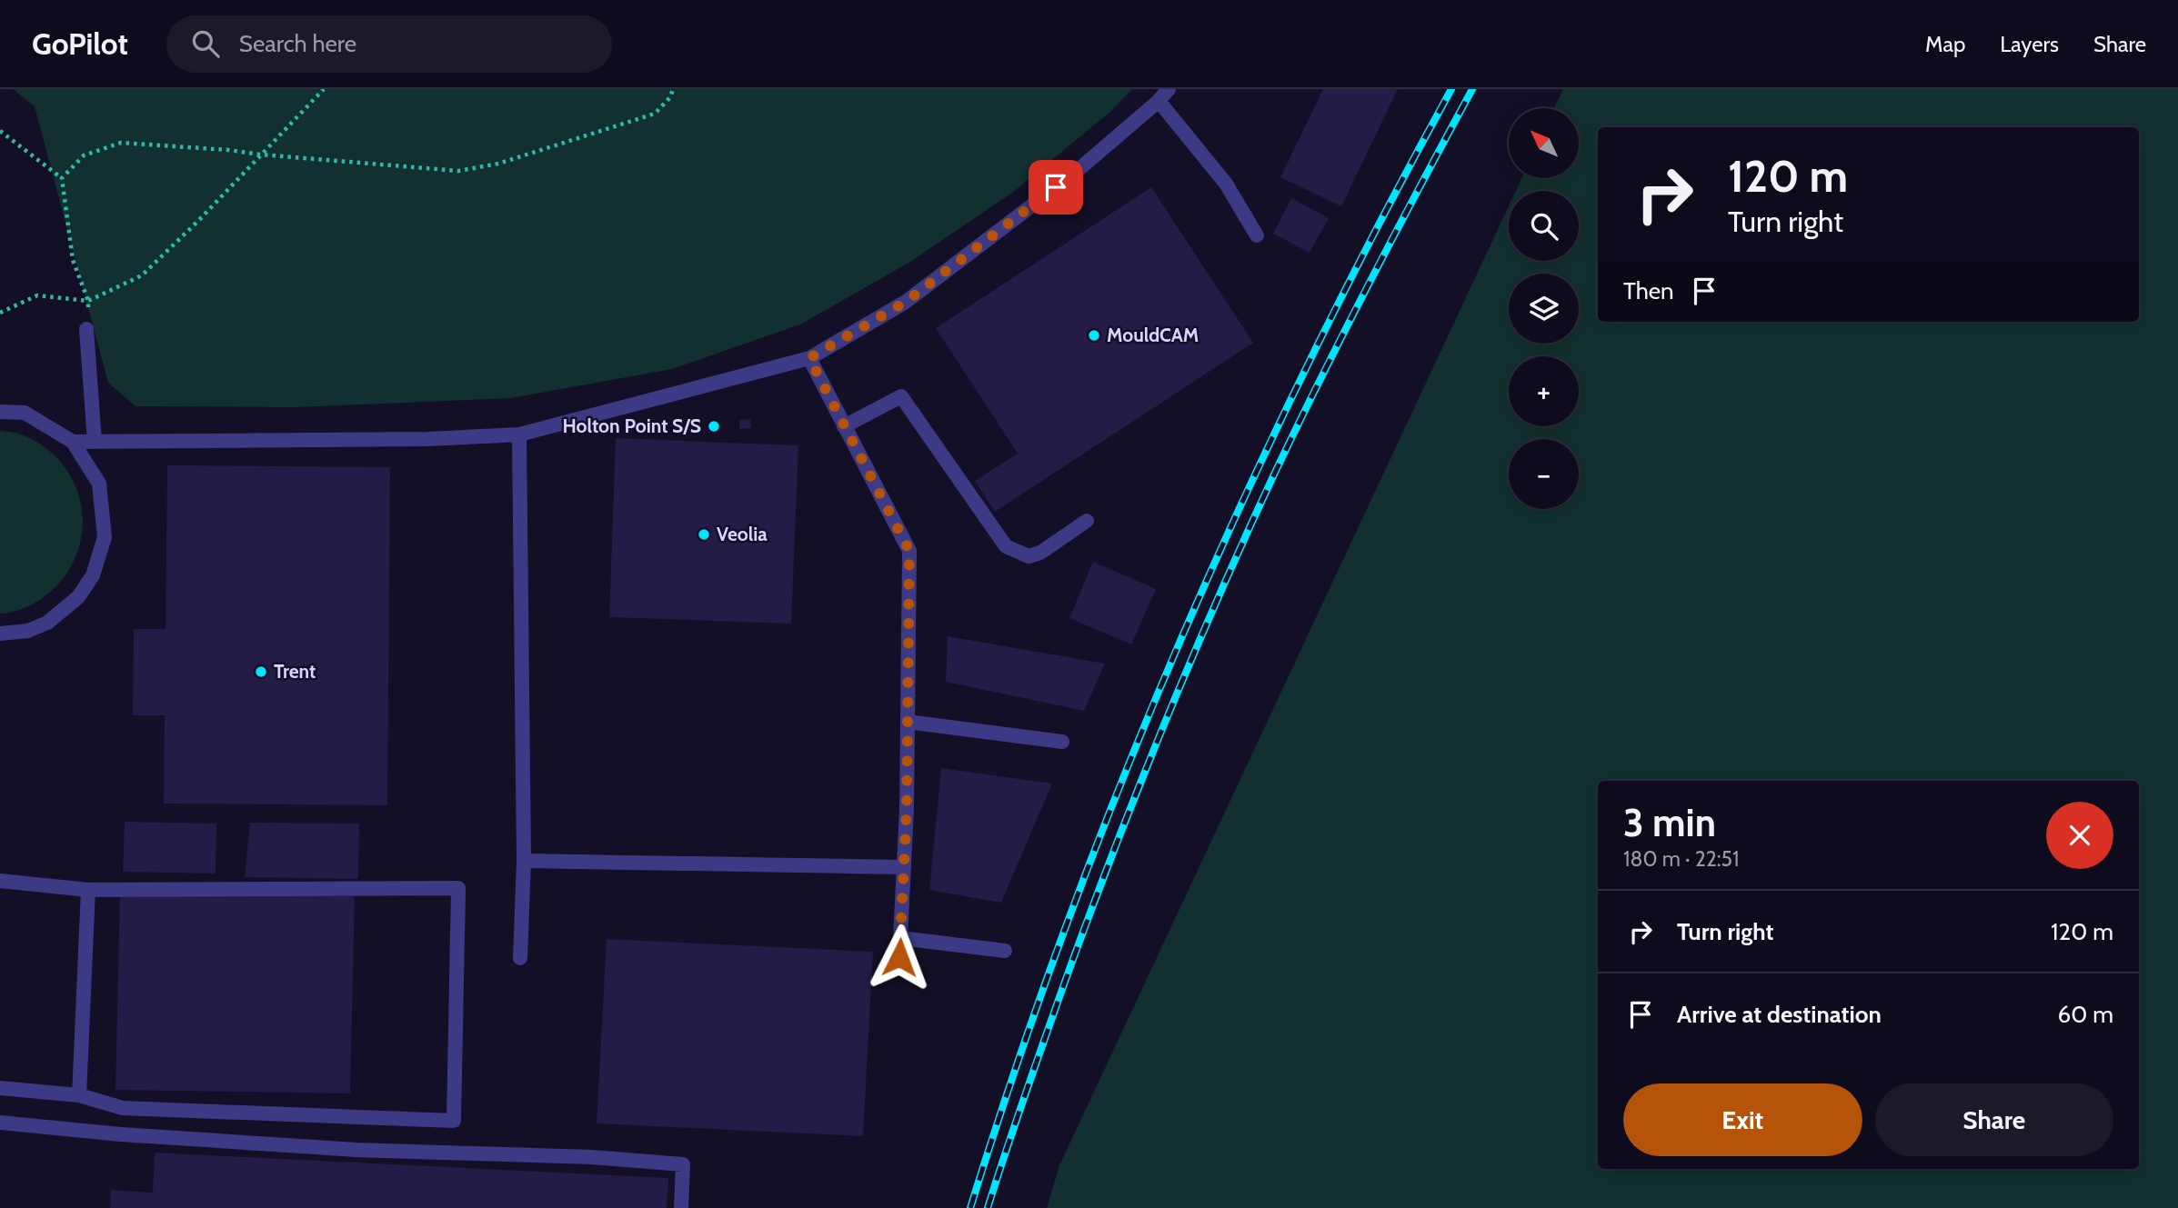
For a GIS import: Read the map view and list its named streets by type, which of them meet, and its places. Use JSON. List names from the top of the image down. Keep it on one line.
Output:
{"places":["MouldCAM","Holton Point S/S","Veolia","Trent"],"north":"top left","page":{"header":"GoPilot","search":"Search here","nav":["Map","Layers","Share"],"map_buttons":["+","−"],"turn":["120 m","Turn right"],"then":"Then","heading":["3 min","180 m · 22:51"],"list":[{"name":"Turn right","value":"120 m"},{"name":"Arrive at destination","value":"60 m"}],"buttons":["Exit","Share"]}}
